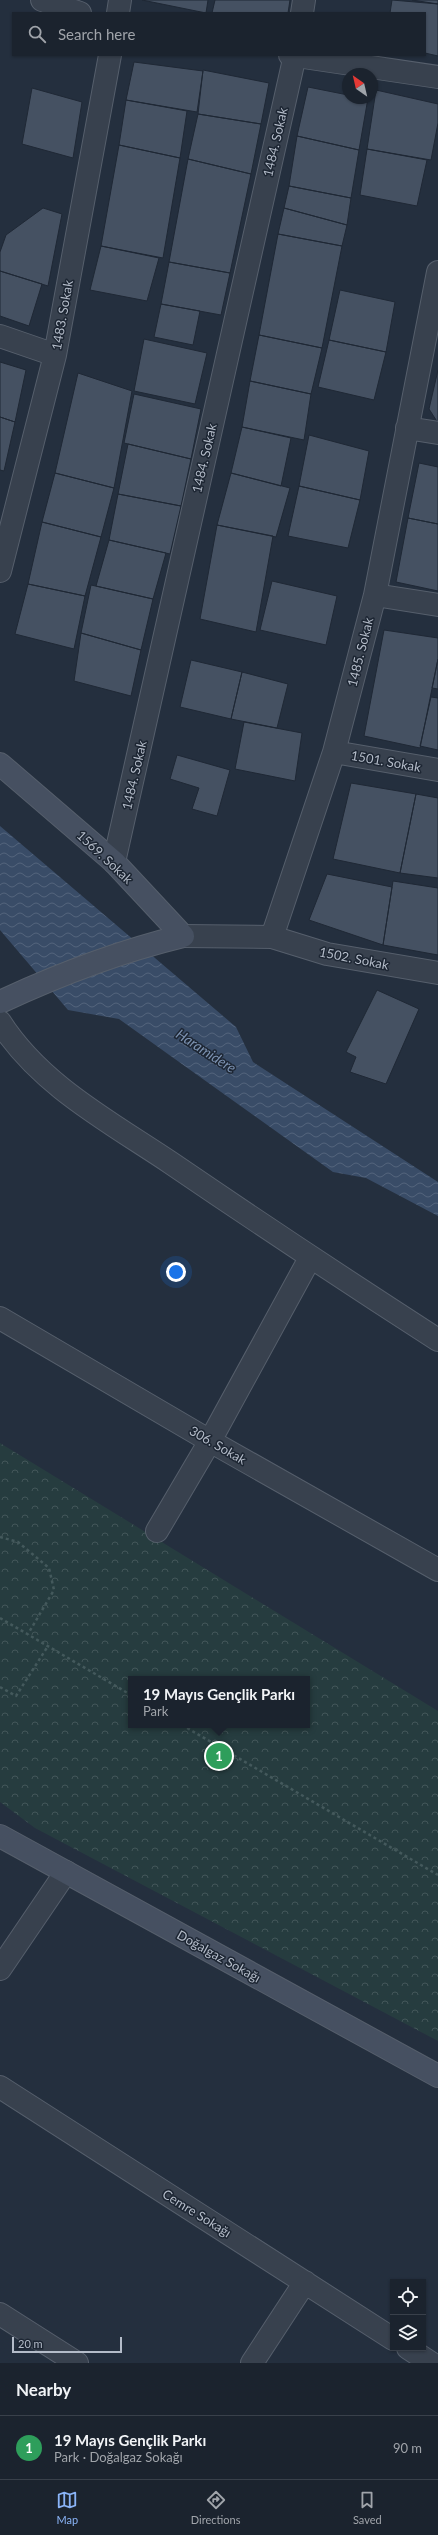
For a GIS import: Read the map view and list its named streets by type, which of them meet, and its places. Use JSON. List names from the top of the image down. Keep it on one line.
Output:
{"streets":{"street":["1484. Sokak","1483. Sokak","1485. Sokak","1501. Sokak","1569. Sokak","1502. Sokak","306. Sokak","Doğalgaz Sokağı","Cemre Sokağı"]},"crossings":[["1484. Sokak","1569. Sokak"],["1485. Sokak","1501. Sokak"],["1485. Sokak","1502. Sokak"]],"water":["Haramidere"],"scale_bar":"20 m","north":"top left","page":{"search":"Search here","popup":["19 Mayıs Gençlik Parkı","Park"],"pins":"1","scale":"20 m","heading":"Nearby","list":[{"mark":"1","name":"19 Mayıs Gençlik Parkı","note":"Park · Doğalgaz Sokağı","value":"90 m"}],"nav":["Map","Directions","Saved"]}}
